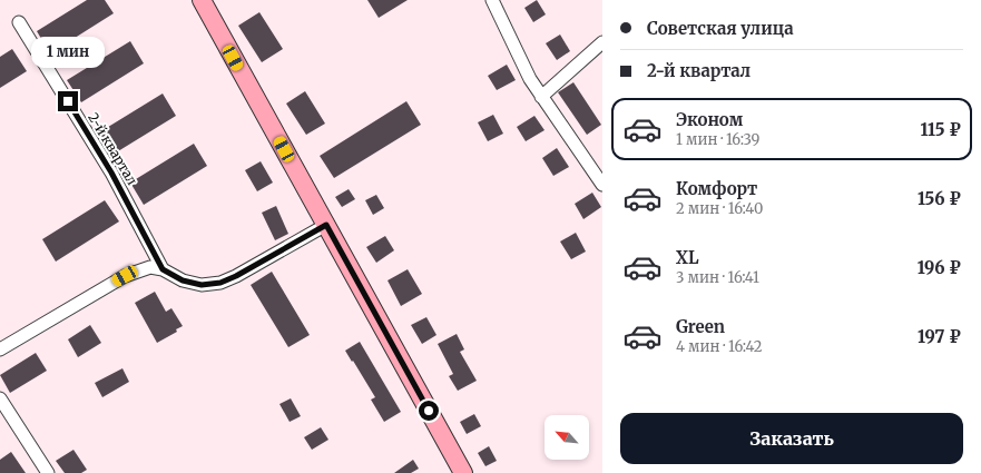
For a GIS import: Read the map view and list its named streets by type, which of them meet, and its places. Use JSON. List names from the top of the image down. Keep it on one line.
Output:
{"streets":{"street":["2-й квартал"]},"north":"top left","page":{"banner":["Советская улица","2-й квартал"],"bubble":"1 мин","list":[{"name":"Эконом","note":"1 мин · 16:39","value":"115 ₽"},{"name":"Комфорт","note":"2 мин · 16:40","value":"156 ₽"},{"name":"XL","note":"3 мин · 16:41","value":"196 ₽"},{"name":"Green","note":"4 мин · 16:42","value":"197 ₽"}],"buttons":"Заказать"}}
